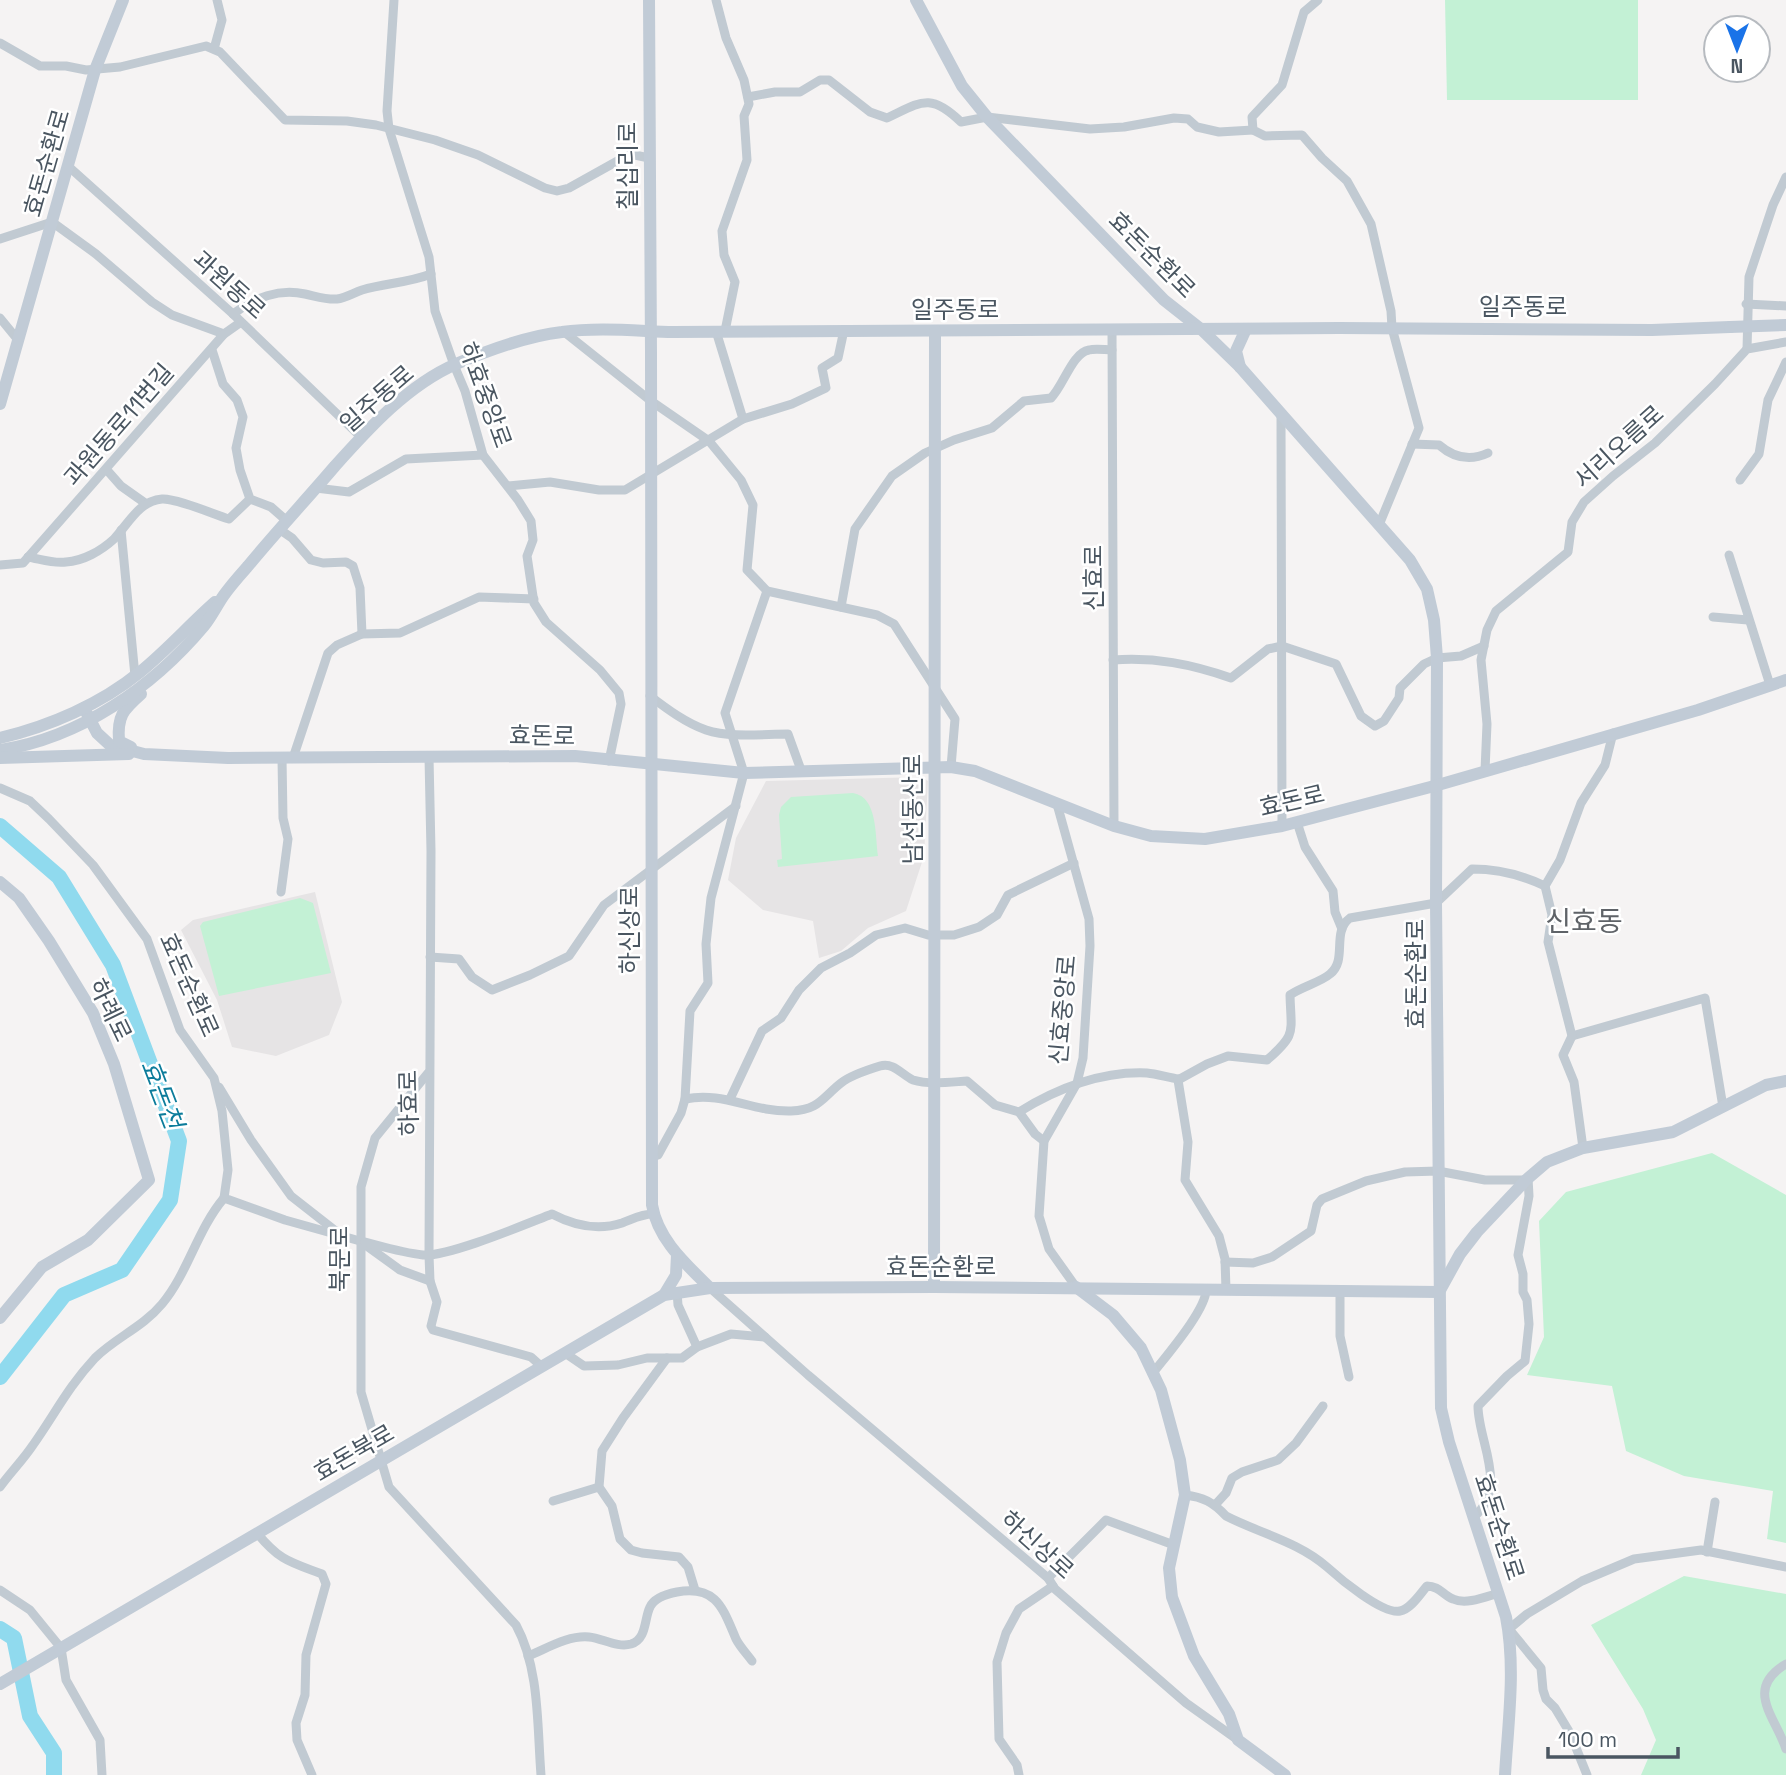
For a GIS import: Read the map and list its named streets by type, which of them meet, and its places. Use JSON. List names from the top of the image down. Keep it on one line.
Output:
{"streets":{"street":["효돈순환로","칠십리로","과원동로","일주동로","하효중앙로","과원동로11번길","서리오름로","신효로","효돈로","남선동산로","하신상로","하례로","신효중앙로","하효로","북문로","효돈북로"]},"crossings":[["효돈순환로","과원동로"],["효돈순환로","일주동로"],["효돈순환로","효돈로"],["효돈순환로","남선동산로"],["효돈순환로","하신상로"],["효돈순환로","신효중앙로"],["효돈순환로","효돈북로"],["칠십리로","일주동로"],["칠십리로","하신상로"],["과원동로","일주동로"],["과원동로","과원동로11번길"],["일주동로","하효중앙로"],["일주동로","신효로"],["일주동로","효돈로"],["일주동로","남선동산로"],["일주동로","하신상로"],["하효중앙로","효돈로"],["서리오름로","효돈로"],["신효로","효돈로"],["효돈로","남선동산로"],["효돈로","하신상로"],["효돈로","신효중앙로"],["효돈로","하효로"],["하신상로","신효중앙로"],["하효로","북문로"],["하효로","효돈북로"],["북문로","효돈북로"]],"districts":["신효동"],"water":["효돈천"],"scale_bar":"100 m","north":"bottom"}
